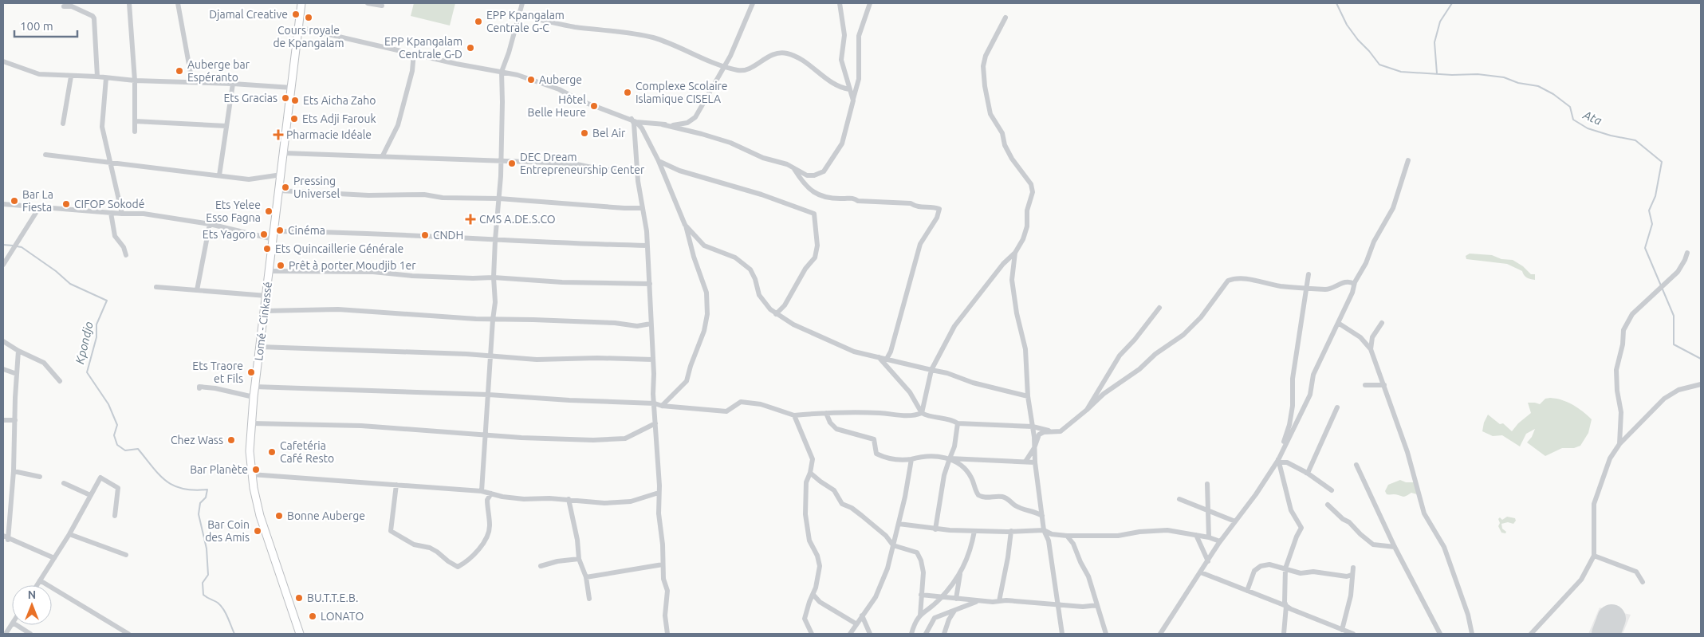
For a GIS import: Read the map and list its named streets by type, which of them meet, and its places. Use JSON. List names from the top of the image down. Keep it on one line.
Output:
{"streets":{"highway":["Lomé - Cinkassé"]},"water":["Ata","Kpondjo"],"places":{"other":["Djamal Creative","Cours royale de Kpangalam","EPP Kpangalam Centrale G-C","EPP Kpangalam Centrale G-D","Auberge bar Espéranto","Auberge","Complexe Scolaire Islamique CISELA","Ets Gracias","Ets Aicha Zaho","Hôtel Belle Heure","Ets Adji Farouk","Bel Air","DEC Dream Entrepreneurship Center","Pressing Universel","Bar La Fiesta","CIFOP Sokodé","Ets Yelee Esso Fagna","Cinéma","Ets Yagoro","CNDH","Ets Quincaillerie Générale","Prêt à porter Moudjib 1er","Ets Traore et Fils","Chez Wass","Cafetéria Café Resto","Bar Planète","Bonne Auberge","Bar Coin des Amis","BU.T.T.E.B.","LONATO"],"health":["Pharmacie Idéale","CMS A.DE.S.CO"]},"scale_bar":"100 m","north":"top"}
